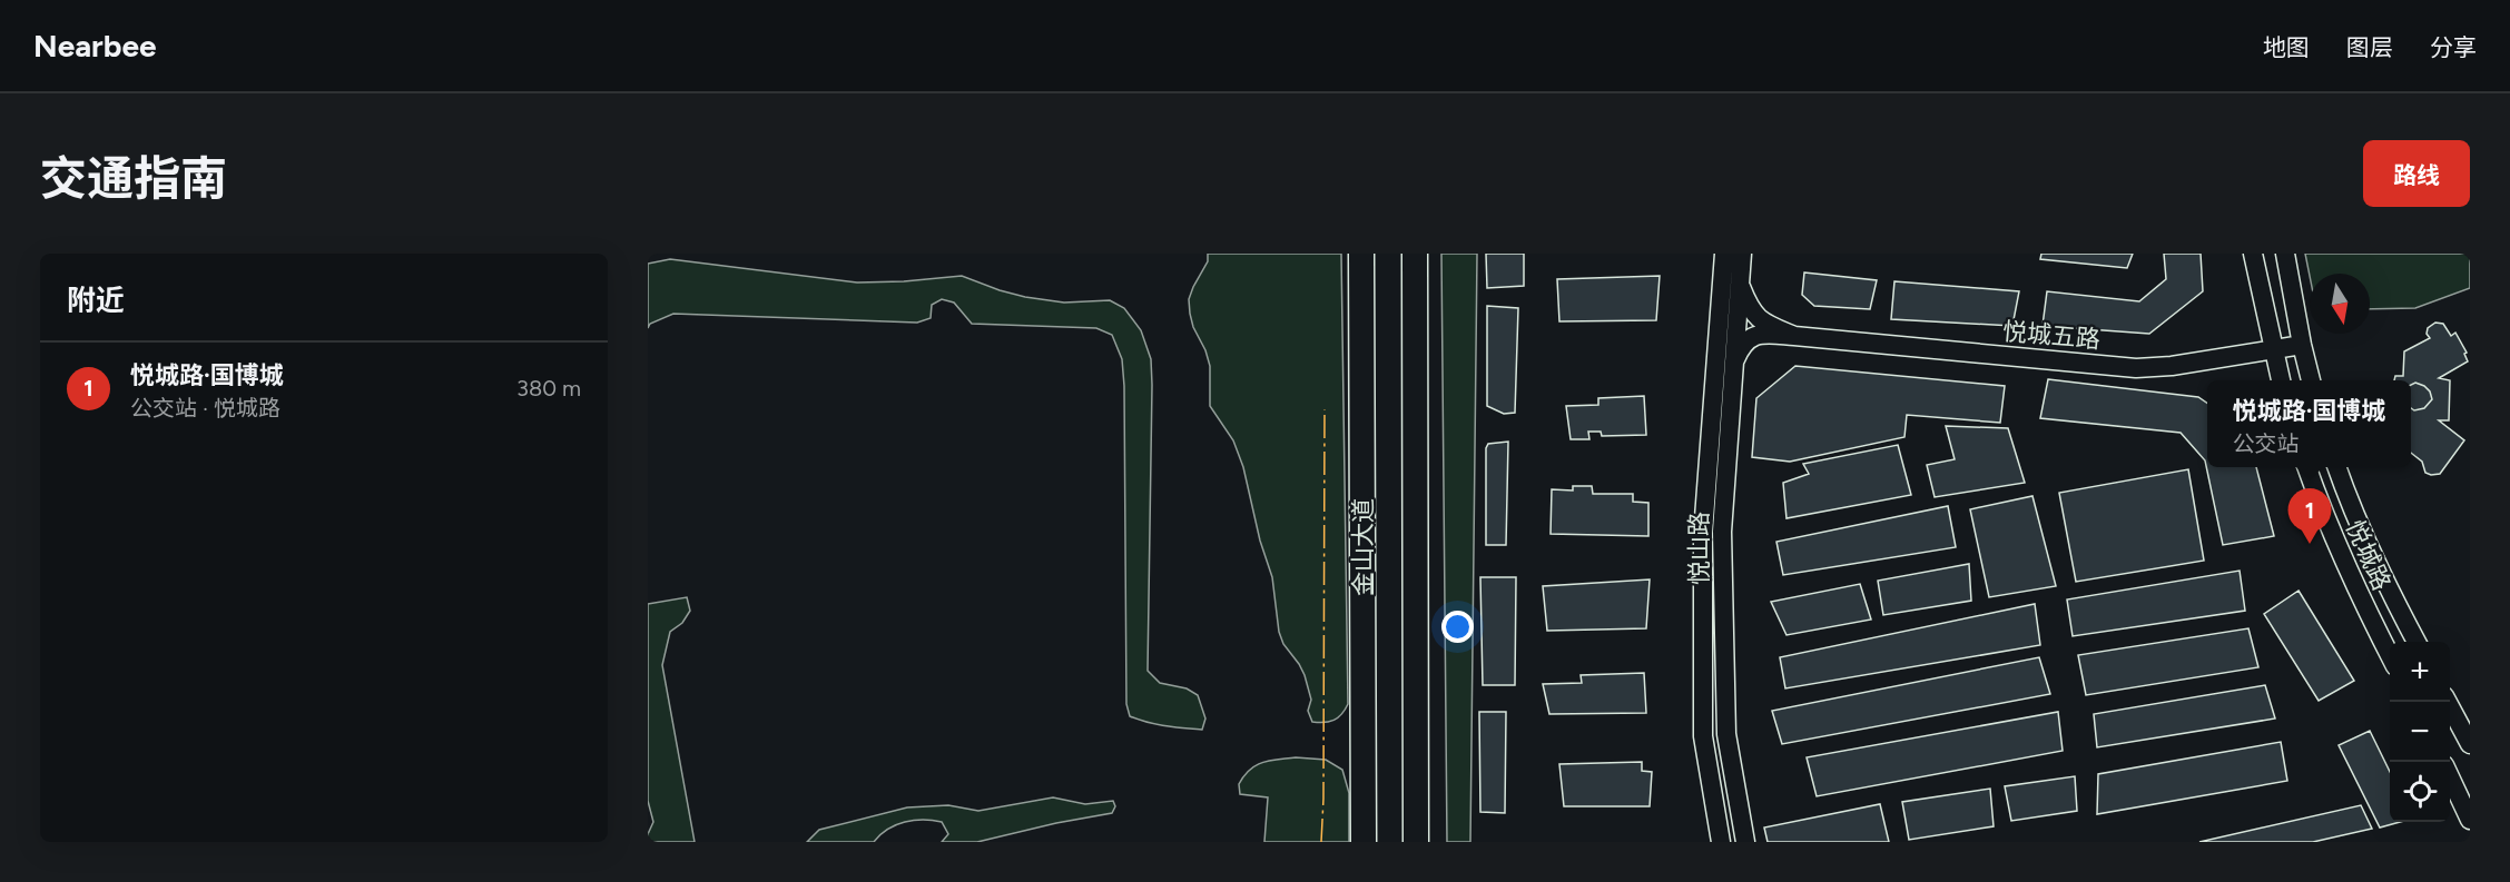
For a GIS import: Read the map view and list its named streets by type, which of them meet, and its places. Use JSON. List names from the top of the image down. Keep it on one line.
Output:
{"streets":{"highway":["金山大道"],"main road":["悦城五路","悦山路","悦城路"]},"crossings":[["悦城五路","悦山路"]],"north":"bottom","page":{"header":"Nearbee","nav":["地图","图层","分享"],"title":"交通指南","buttons":"路线","heading":"附近","list":[{"mark":"1","name":"悦城路·国博城","note":"公交站 · 悦城路","value":"380 m"}],"popup":["悦城路·国博城","公交站"],"pins":"1","map_buttons":["+","−"]}}
